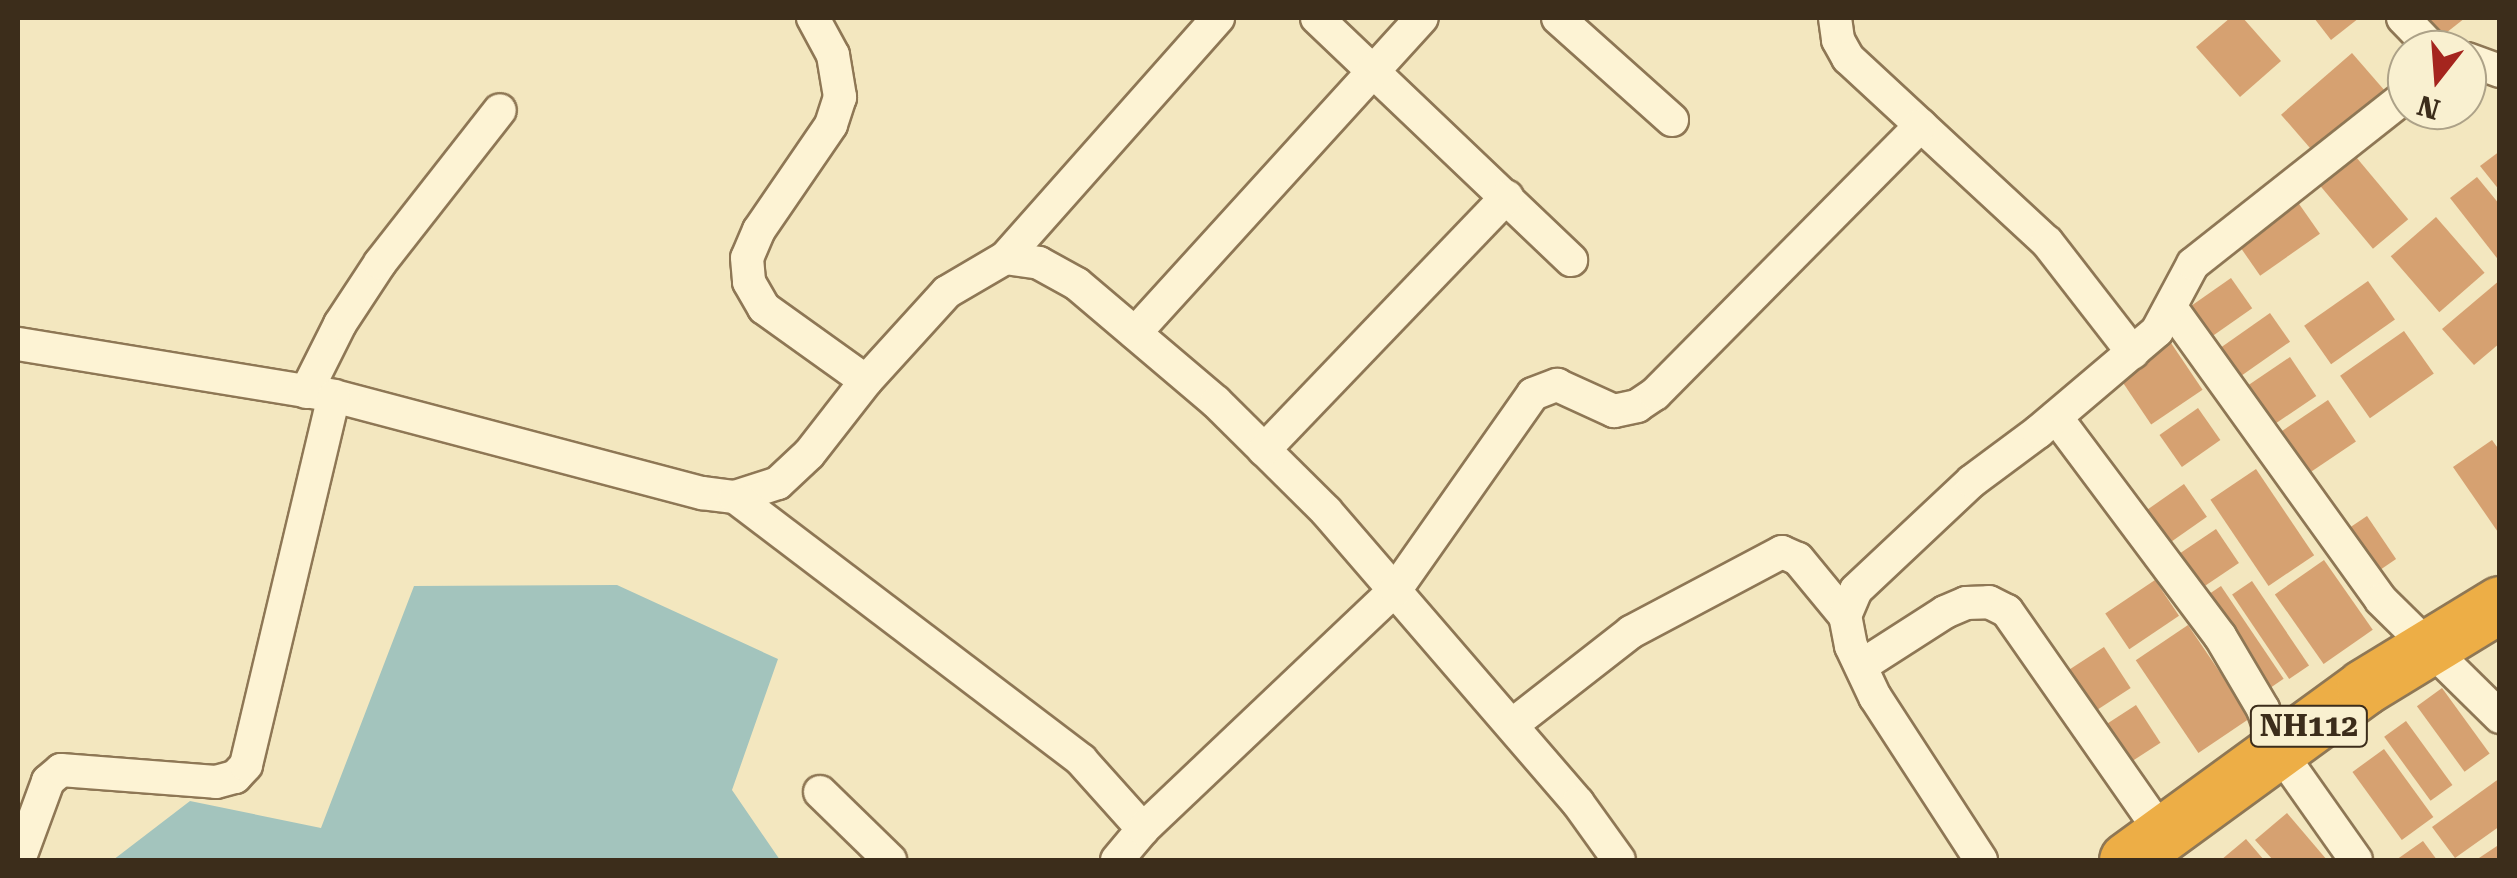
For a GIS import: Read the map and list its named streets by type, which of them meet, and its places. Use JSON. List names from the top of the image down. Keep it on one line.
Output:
{"streets":{"highway":["NH112"]},"north":"bottom"}
